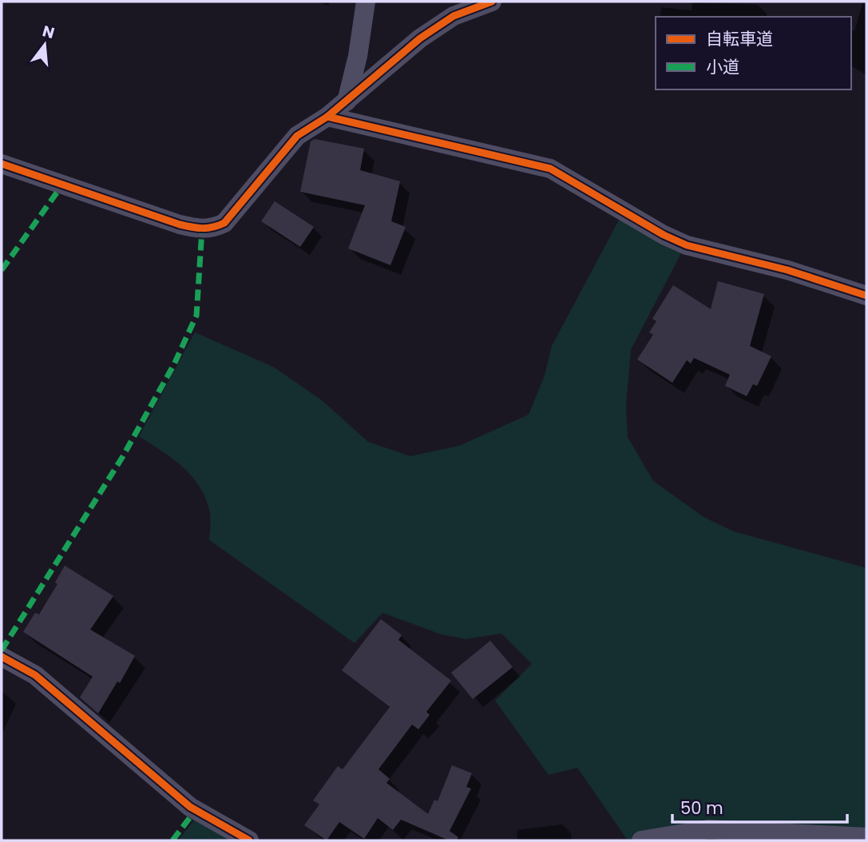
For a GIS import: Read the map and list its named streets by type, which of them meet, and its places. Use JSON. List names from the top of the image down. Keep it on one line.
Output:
{"legend":["自転車道","小道"],"scale_bar":"50 m","north":"top"}
